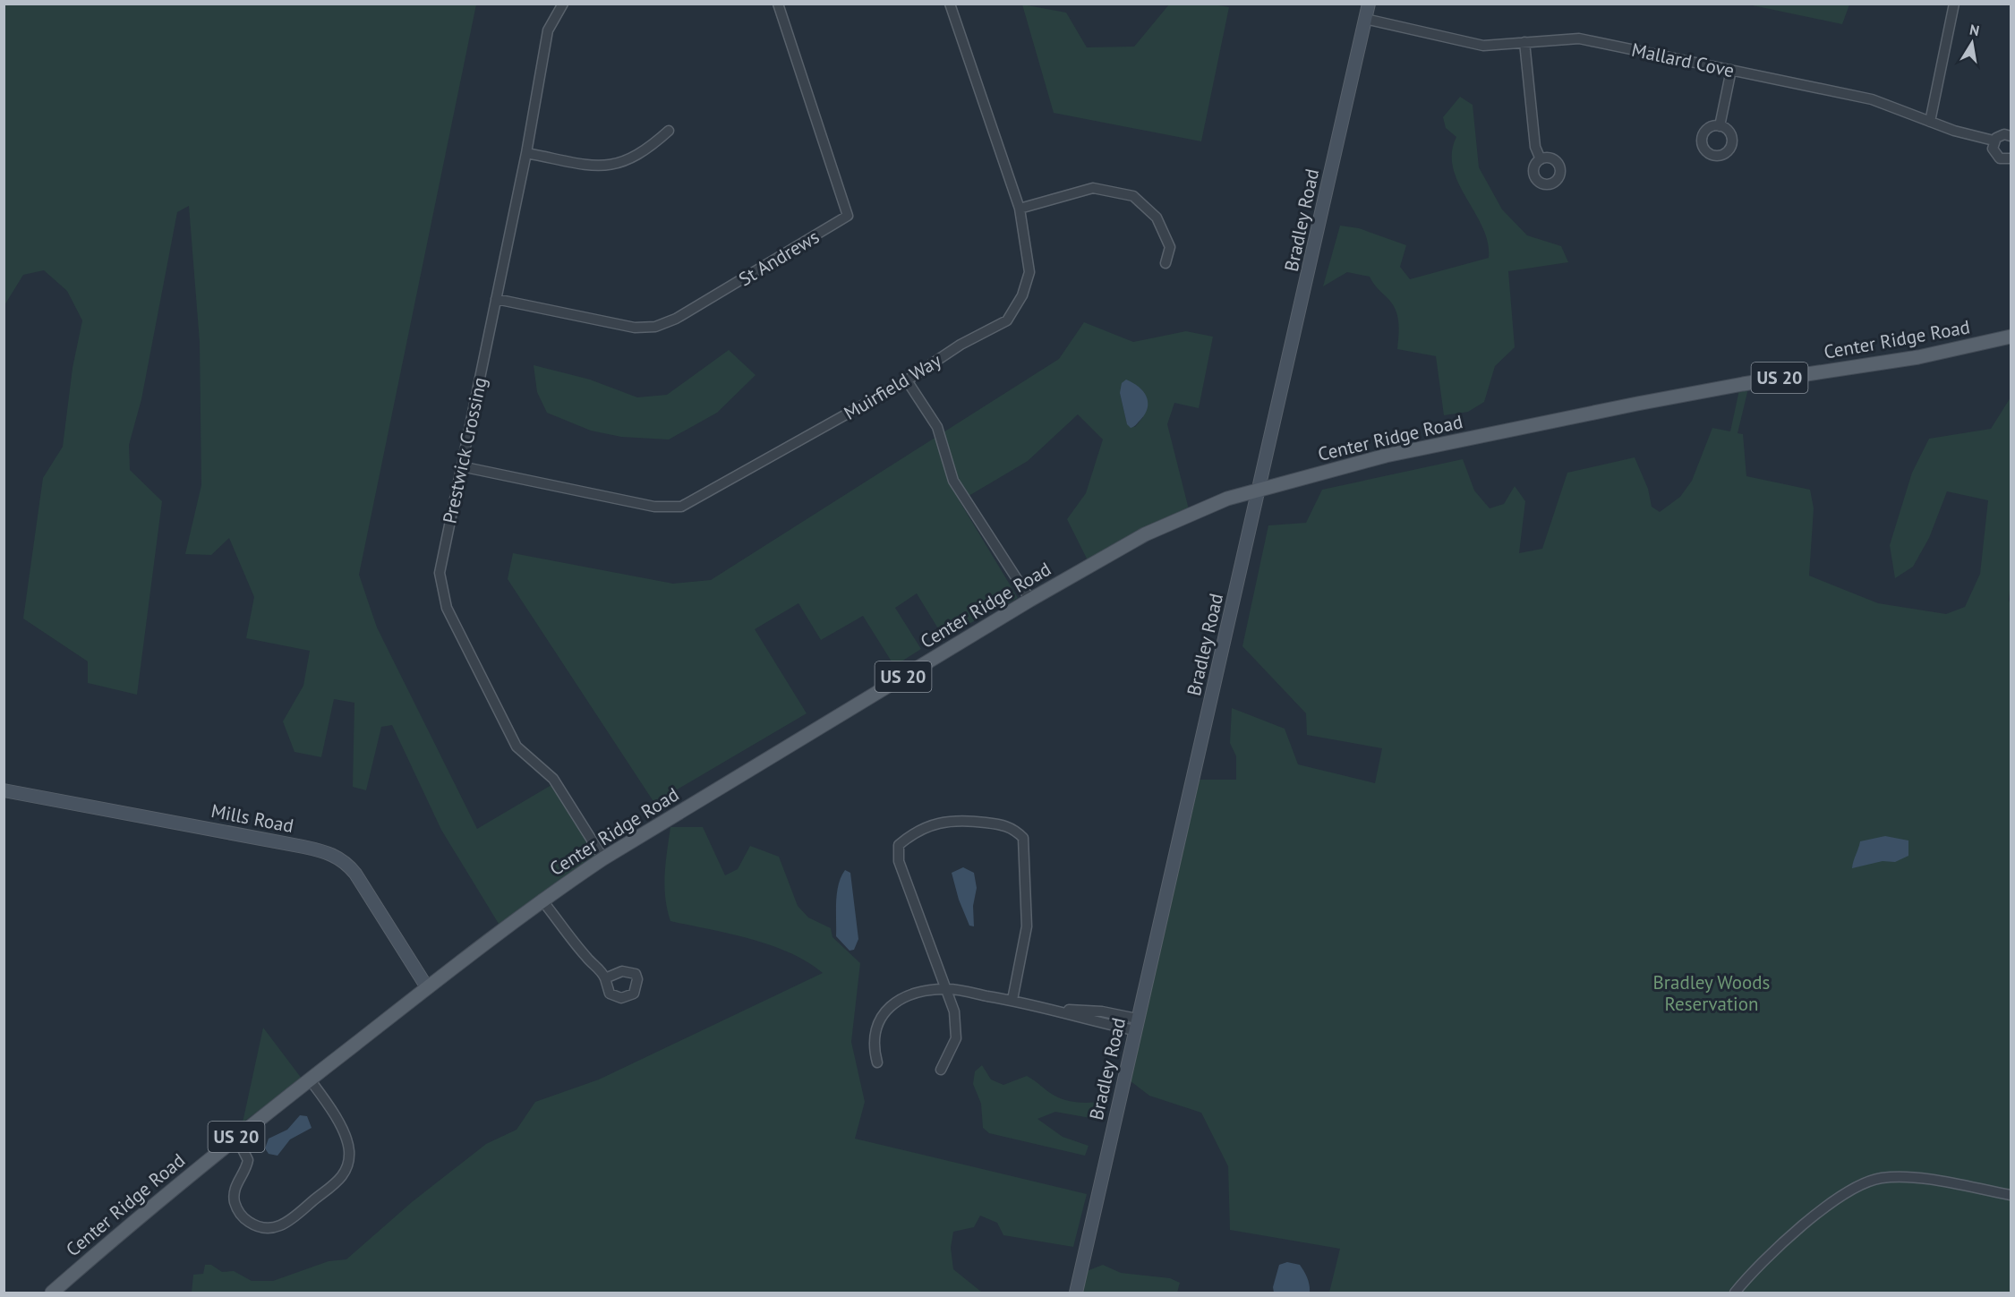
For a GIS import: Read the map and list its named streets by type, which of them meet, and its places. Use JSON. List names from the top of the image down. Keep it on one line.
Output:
{"streets":{"main road":["Center Ridge Road","US 20"],"street":["Mallard Cove","Bradley Road","St Andrews","Muirfield Way","Prestwick Crossing","Mills Road"]},"crossings":[["Mallard Cove","Bradley Road"],["Bradley Road","Center Ridge Road"],["St Andrews","Prestwick Crossing"],["Center Ridge Road","Prestwick Crossing"],["Center Ridge Road","Mills Road"],["Muirfield Way","Prestwick Crossing"]],"parks":["Bradley Woods Reservation"],"north":"top"}
